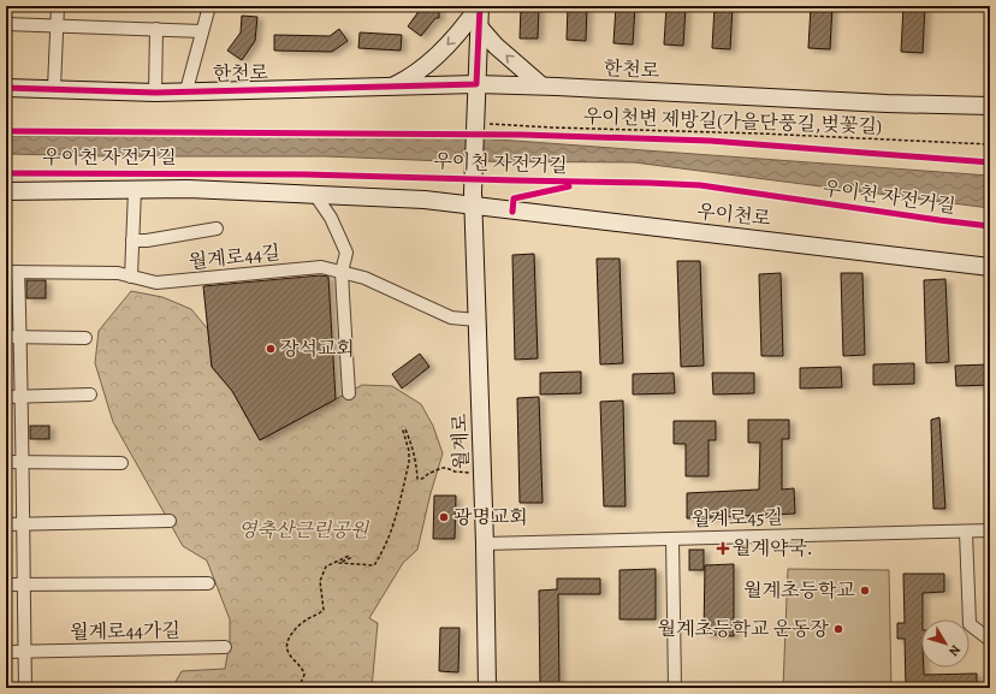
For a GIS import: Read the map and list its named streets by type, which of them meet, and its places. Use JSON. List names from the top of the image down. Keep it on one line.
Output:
{"streets":{"main road":["한천로","우이천로","월계로"],"street":["월계로44길","월계로45길","월계로44가길"],"cycle path":["우이천변 제방길(가을단풍길,벚꽃길)","우이천 자전거길"]},"crossings":[["우이천변 제방길(가을단풍길,벚꽃길)","월계로"],["우이천로","월계로"],["월계로44길","월계로"],["월계로","월계로45길"]],"parks":["영축산근린공원"],"places":{"other":["장석교회","광명교회","월계초등학교","월계초등학교 운동장"],"health":["월계약국."]},"north":"bottom right"}
